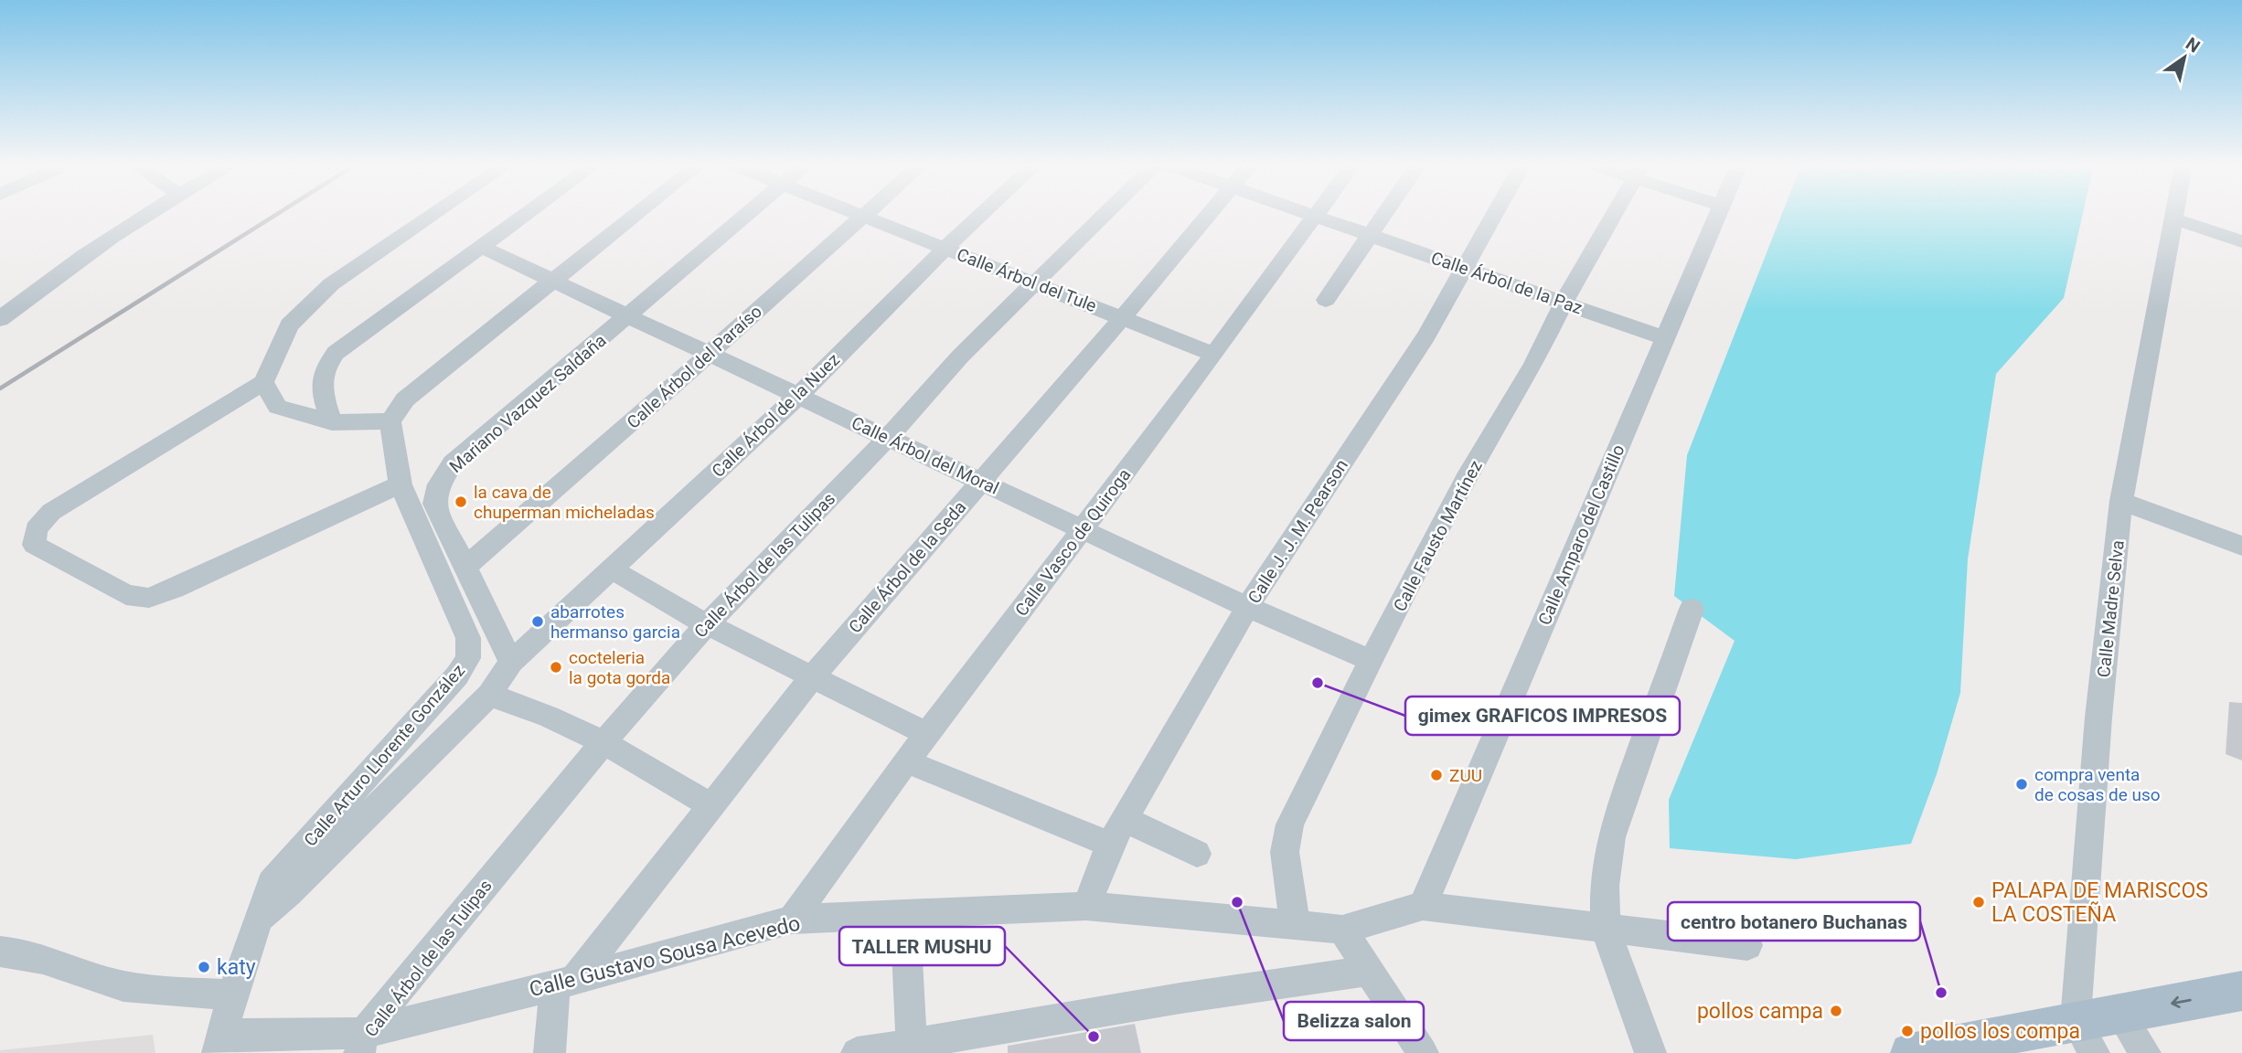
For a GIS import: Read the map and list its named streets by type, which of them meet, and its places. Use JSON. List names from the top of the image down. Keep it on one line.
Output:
{"streets":{"street":["Calle Árbol del Tule","Calle Árbol de la Paz","Calle Árbol del Paraíso","Mariano Vazquez Saldaña","Calle Árbol de la Nuez","Calle Árbol del Moral","Calle J. J. M. Pearson","Calle Amparo del Castillo","Calle Fausto Martínez","Calle Vasco de Quiroga","Calle Árbol de las Tulipas","Calle Árbol de la Seda","Calle Madre Selva","Calle Arturo Llorente González","Calle Gustavo Sousa Acevedo"]},"crossings":[["Calle Árbol del Tule","Calle Árbol del Paraíso"],["Calle Árbol del Tule","Calle Árbol de la Nuez"],["Calle Árbol del Tule","Calle Vasco de Quiroga"],["Calle Árbol del Tule","Calle Árbol de las Tulipas"],["Calle Árbol del Tule","Calle Árbol de la Seda"],["Calle Árbol de la Paz","Calle J. J. M. Pearson"],["Calle Árbol de la Paz","Calle Amparo del Castillo"],["Calle Árbol de la Paz","Calle Fausto Martínez"],["Calle Árbol de la Paz","Calle Vasco de Quiroga"],["Calle Árbol del Paraíso","Mariano Vazquez Saldaña"],["Calle Árbol del Paraíso","Calle Árbol del Moral"],["Mariano Vazquez Saldaña","Calle Árbol de la Nuez"],["Mariano Vazquez Saldaña","Calle Árbol del Moral"],["Calle Árbol de la Nuez","Calle Árbol del Moral"],["Calle Árbol del Moral","Calle J. J. M. Pearson"],["Calle Árbol del Moral","Calle Fausto Martínez"],["Calle Árbol del Moral","Calle Vasco de Quiroga"],["Calle Árbol del Moral","Calle Árbol de las Tulipas"],["Calle Árbol del Moral","Calle Árbol de la Seda"],["Calle J. J. M. Pearson","Calle Gustavo Sousa Acevedo"],["Calle Amparo del Castillo","Calle Gustavo Sousa Acevedo"],["Calle Fausto Martínez","Calle Gustavo Sousa Acevedo"],["Calle Vasco de Quiroga","Calle Gustavo Sousa Acevedo"],["Calle Árbol de las Tulipas","Calle Gustavo Sousa Acevedo"],["Calle Árbol de la Seda","Calle Gustavo Sousa Acevedo"],["Calle Arturo Llorente González","Calle Gustavo Sousa Acevedo"]],"places":["la cava de chuperman micheladas","abarrotes hermanso garcia","cocteleria la gota gorda","gimex GRAFICOS IMPRESOS","ZUU","compra venta de cosas de uso","Belizza salon","PALAPA DE MARISCOS LA COSTEÑA","katy","centro botanero Buchanas","pollos campa","pollos los compa","TALLER MUSHU"],"north":"top right"}
